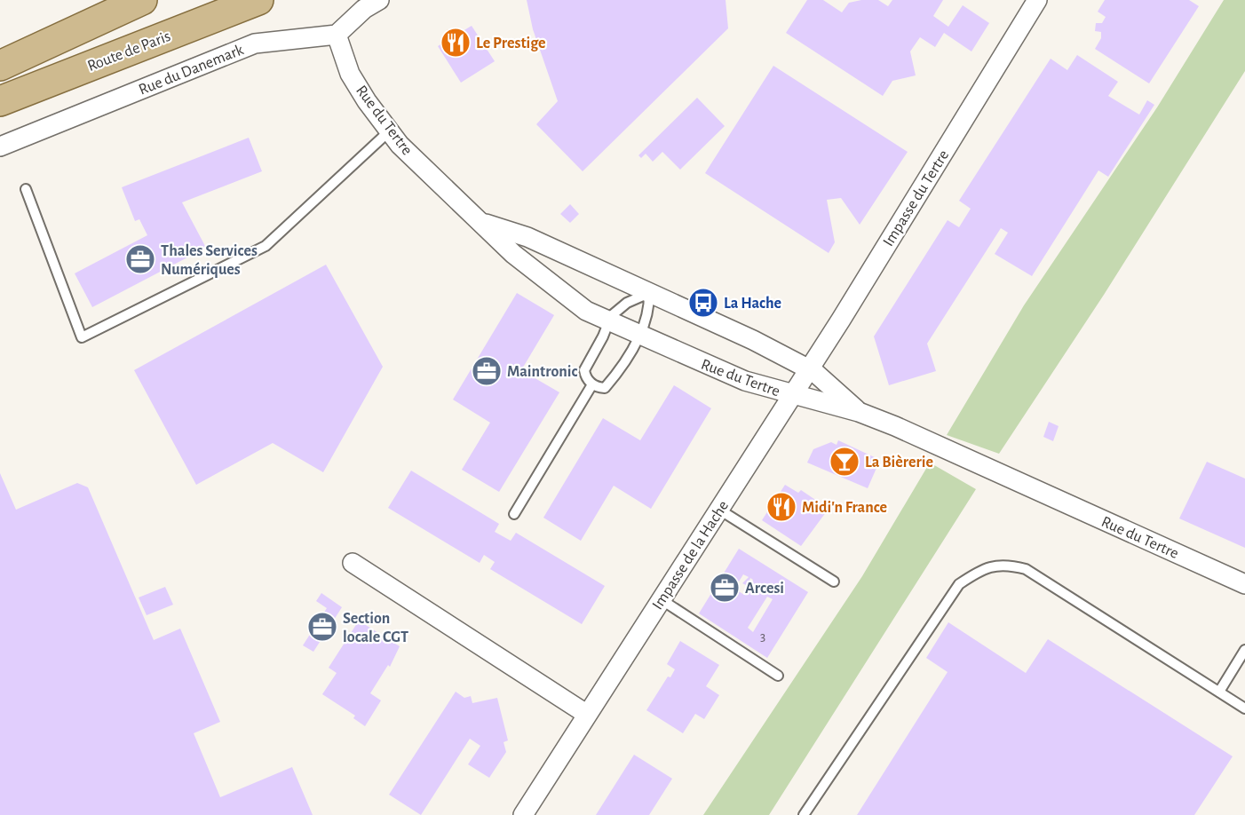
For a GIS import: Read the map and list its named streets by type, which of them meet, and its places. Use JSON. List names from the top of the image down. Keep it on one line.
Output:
{"streets":{"main road":["Route de Paris"],"street":["Rue du Danemark","Rue du Tertre","Impasse du Tertre","Impasse de la Hache"]},"crossings":[["Rue du Danemark","Rue du Tertre"],["Rue du Tertre","Impasse du Tertre"],["Rue du Tertre","Impasse de la Hache"],["Impasse du Tertre","Impasse de la Hache"]],"places":{"restaurant":["Le Prestige","Midi'n France"],"office":["Thales Services Numériques","Maintronic","Arcesi","Section locale CGT"],"bus stop":["La Hache"],"bar":["La Bièrerie"]},"house_numbers":["3"]}
